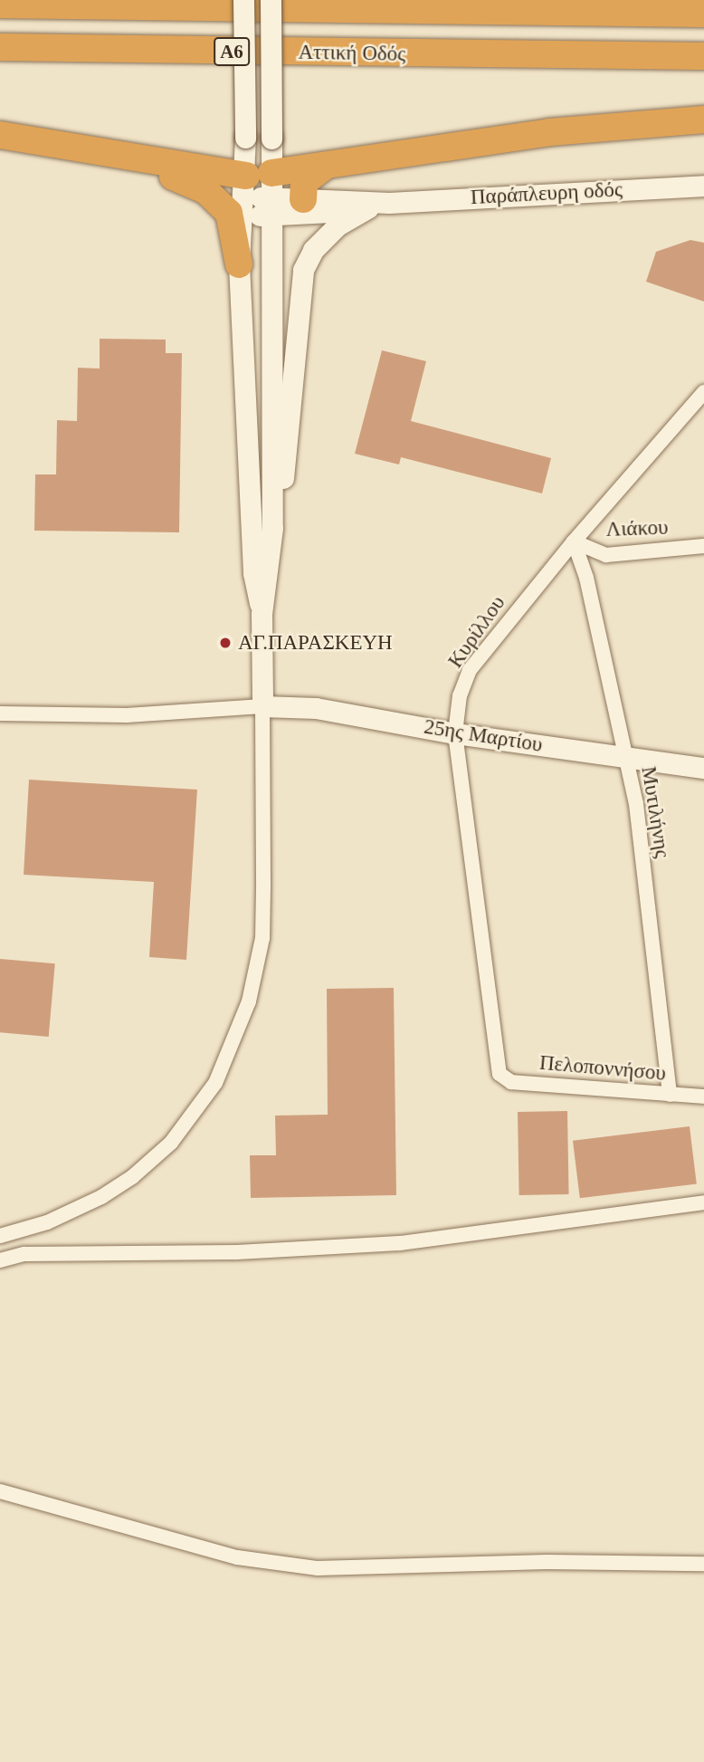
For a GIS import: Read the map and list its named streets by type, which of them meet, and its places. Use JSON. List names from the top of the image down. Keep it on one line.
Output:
{"streets":{"highway":["Α6","Αττική Οδός"],"street":["Παράπλευρη οδός","Λιάκου","Κυρίλλου","25ης Μαρτίου","Μυτιλήνης","Πελοποννήσου"]},"crossings":[["Λιάκου","Κυρίλλου"],["Λιάκου","Μυτιλήνης"],["Κυρίλλου","25ης Μαρτίου"],["Κυρίλλου","Μυτιλήνης"],["Κυρίλλου","Πελοποννήσου"],["25ης Μαρτίου","Μυτιλήνης"],["Μυτιλήνης","Πελοποννήσου"]],"places":["ΑΓ.ΠΑΡΑΣΚΕΥΗ"]}
